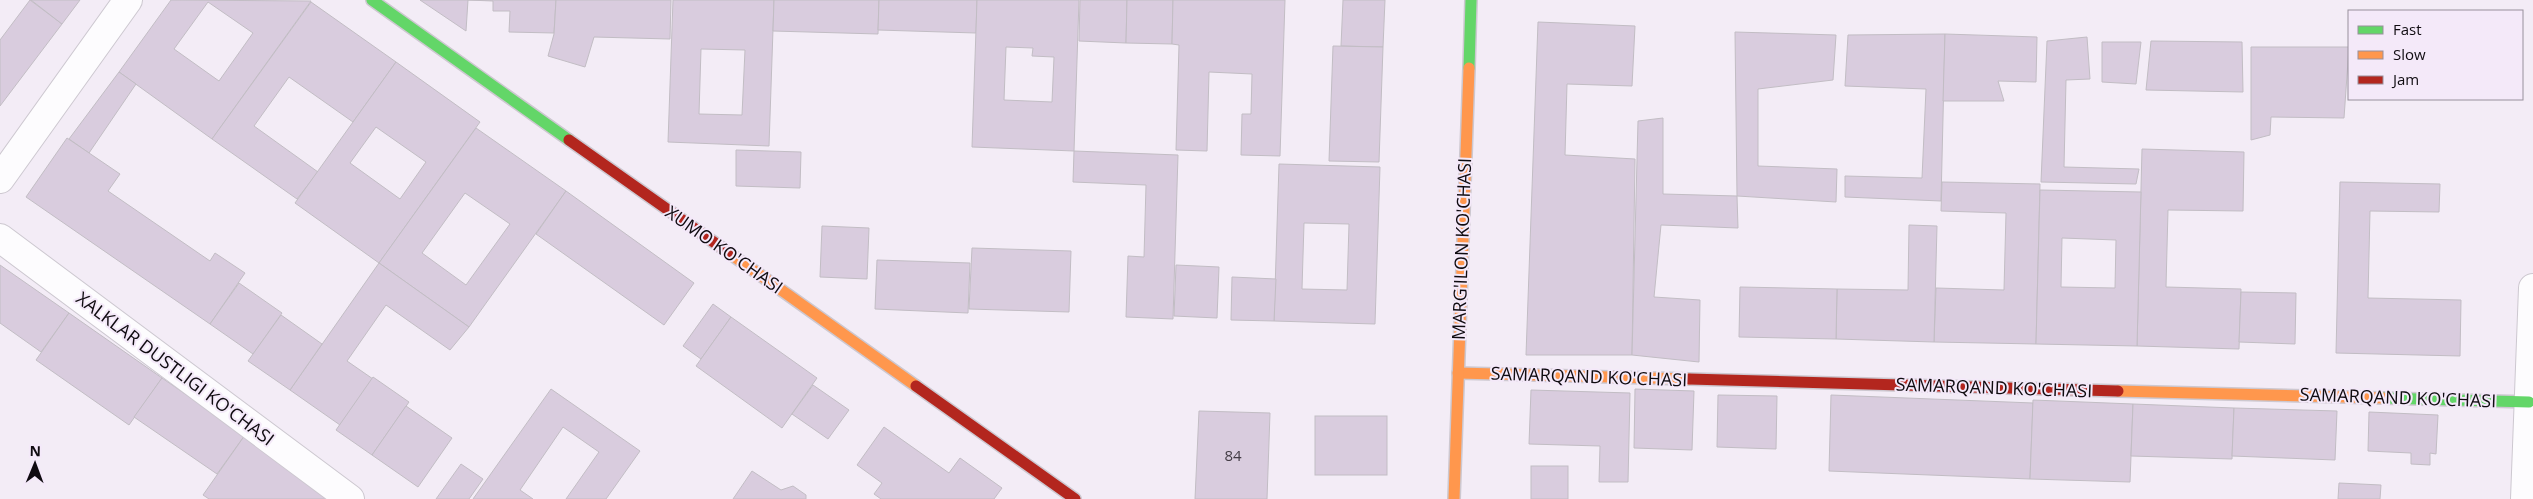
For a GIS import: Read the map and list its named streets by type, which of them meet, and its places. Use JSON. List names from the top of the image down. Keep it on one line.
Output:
{"streets":{"street":["MARG'ILON KO'CHASI","XUMO KO'CHASI","XALKLAR DUSTLIGI KO'CHASI","SAMARQAND KO'CHASI"]},"crossings":[["MARG'ILON KO'CHASI","SAMARQAND KO'CHASI"]],"house_numbers":["84"],"legend":["Fast","Slow","Jam"],"north":"top"}
